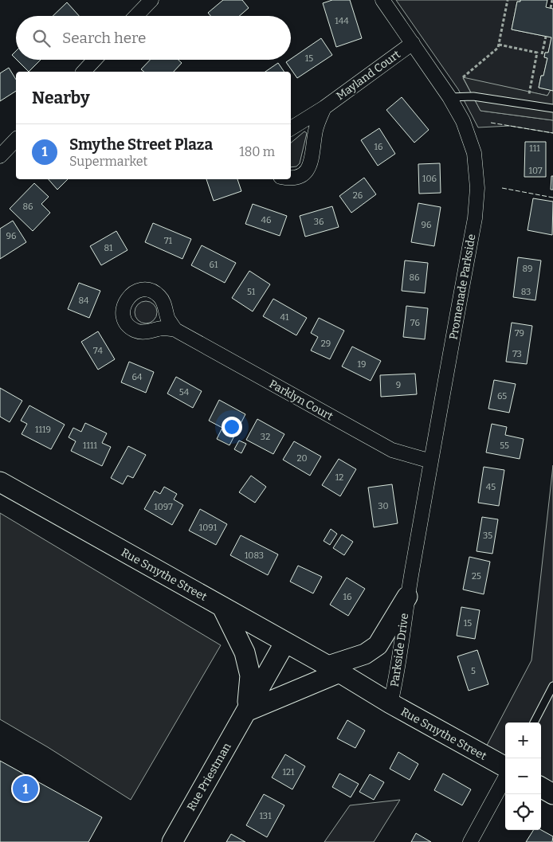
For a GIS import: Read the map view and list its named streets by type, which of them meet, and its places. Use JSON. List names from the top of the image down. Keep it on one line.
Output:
{"streets":{"main road":["Rue Smythe Street","Rue Priestman"],"street":["Mayland Court","Promenade Parkside","Parklyn Court","Parkside Drive"]},"crossings":[["Mayland Court","Promenade Parkside"],["Promenade Parkside","Parklyn Court"],["Promenade Parkside","Parkside Drive"],["Rue Smythe Street","Parkside Drive"],["Rue Smythe Street","Rue Priestman"]],"house_numbers":["144","15","16","111","107","106","26","86","46","36","96","96","71","81","61","89","86","51","83","84","41","76","79","29","74","73","19","64","9","54","65","1119","32","1111","55","20","12","45","30","1097","1091","35","1083","25","16","15","5","121","131"],"page":{"search":"Search here","heading":"Nearby","list":[{"mark":"1","name":"Smythe Street Plaza","note":"Supermarket","value":"180 m"}],"map_buttons":["+","−"],"pins":"1"}}
